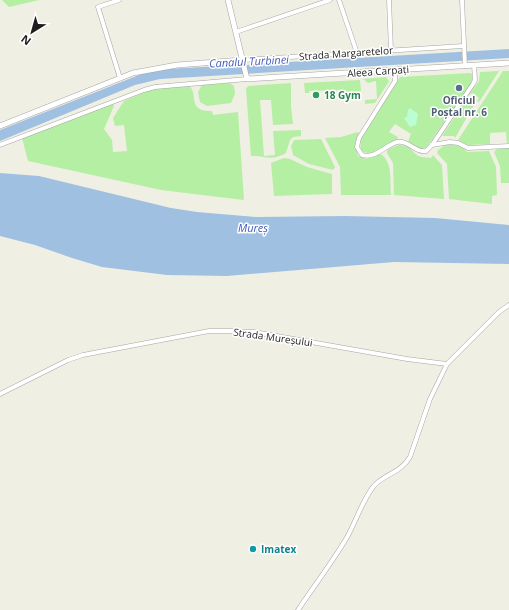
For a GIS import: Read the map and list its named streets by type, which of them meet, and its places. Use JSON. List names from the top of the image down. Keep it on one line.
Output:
{"streets":{"street":["Strada Margaretelor","Aleea Carpați","Strada Mureșului"]},"water":["Canalul Turbinei","Mureș"],"places":["Oficiul Poștal nr. 6","18 Gym","Imatex"],"north":"bottom left"}
